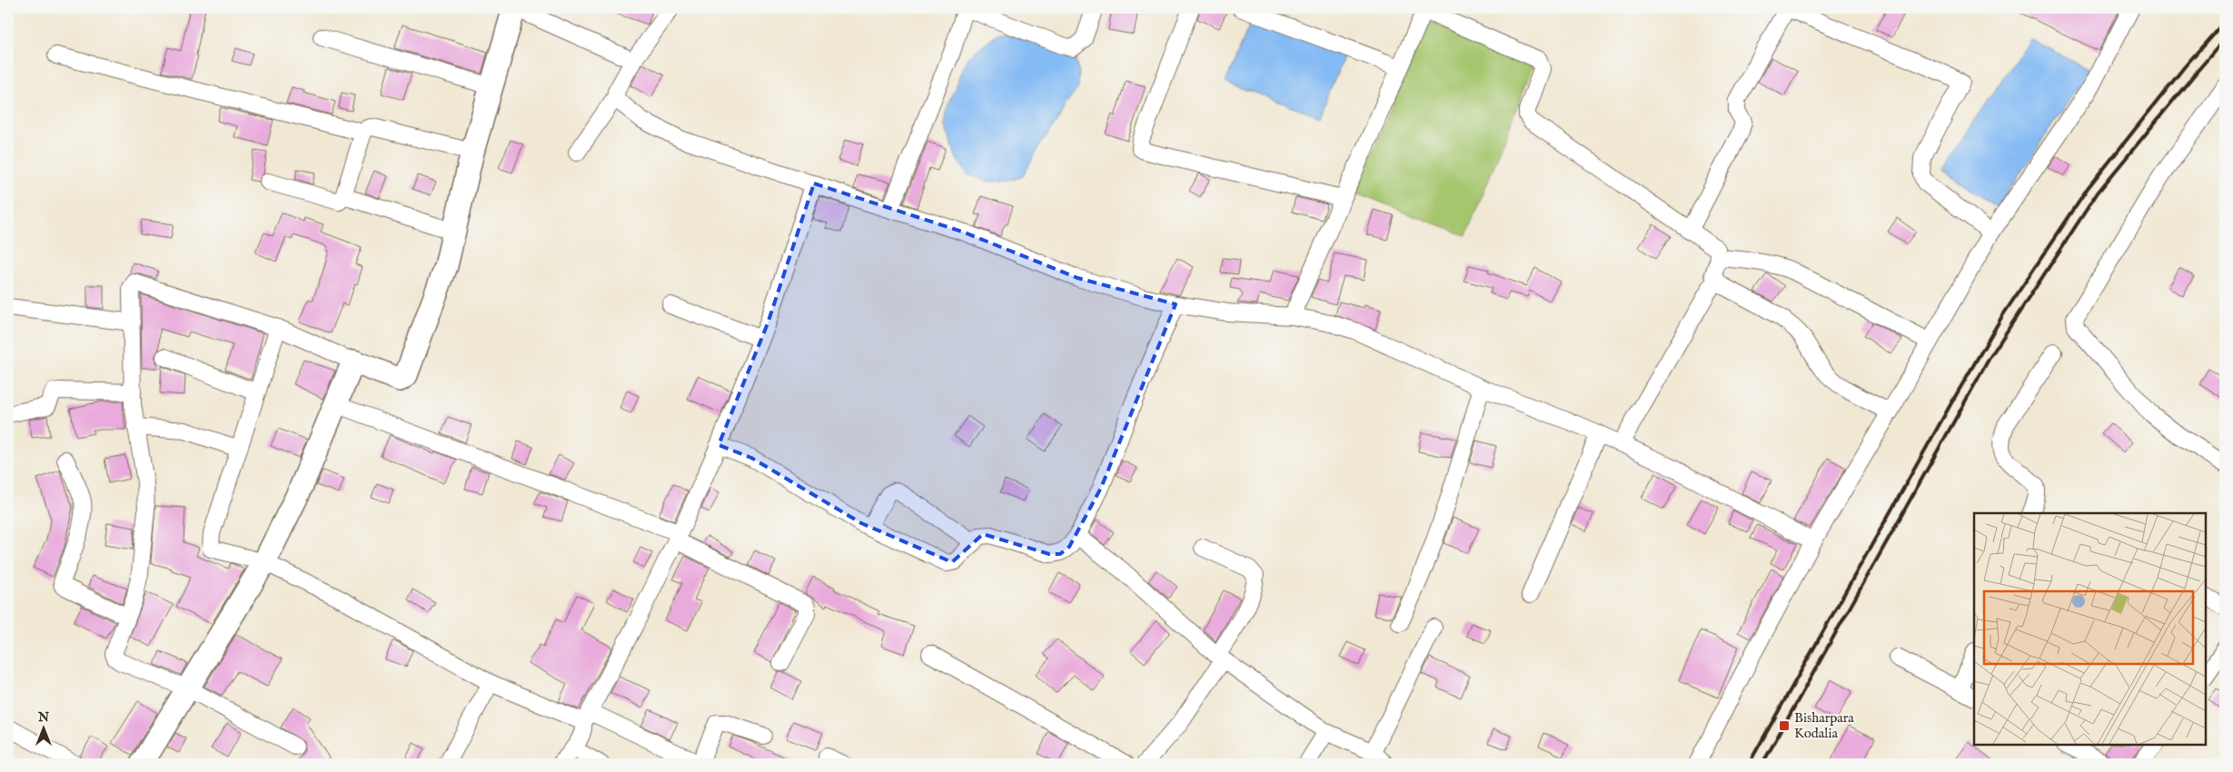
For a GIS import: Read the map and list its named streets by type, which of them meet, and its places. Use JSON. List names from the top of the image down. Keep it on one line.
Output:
{"places":{"transit":["Bisharpara Kodalia"]},"north":"top"}
